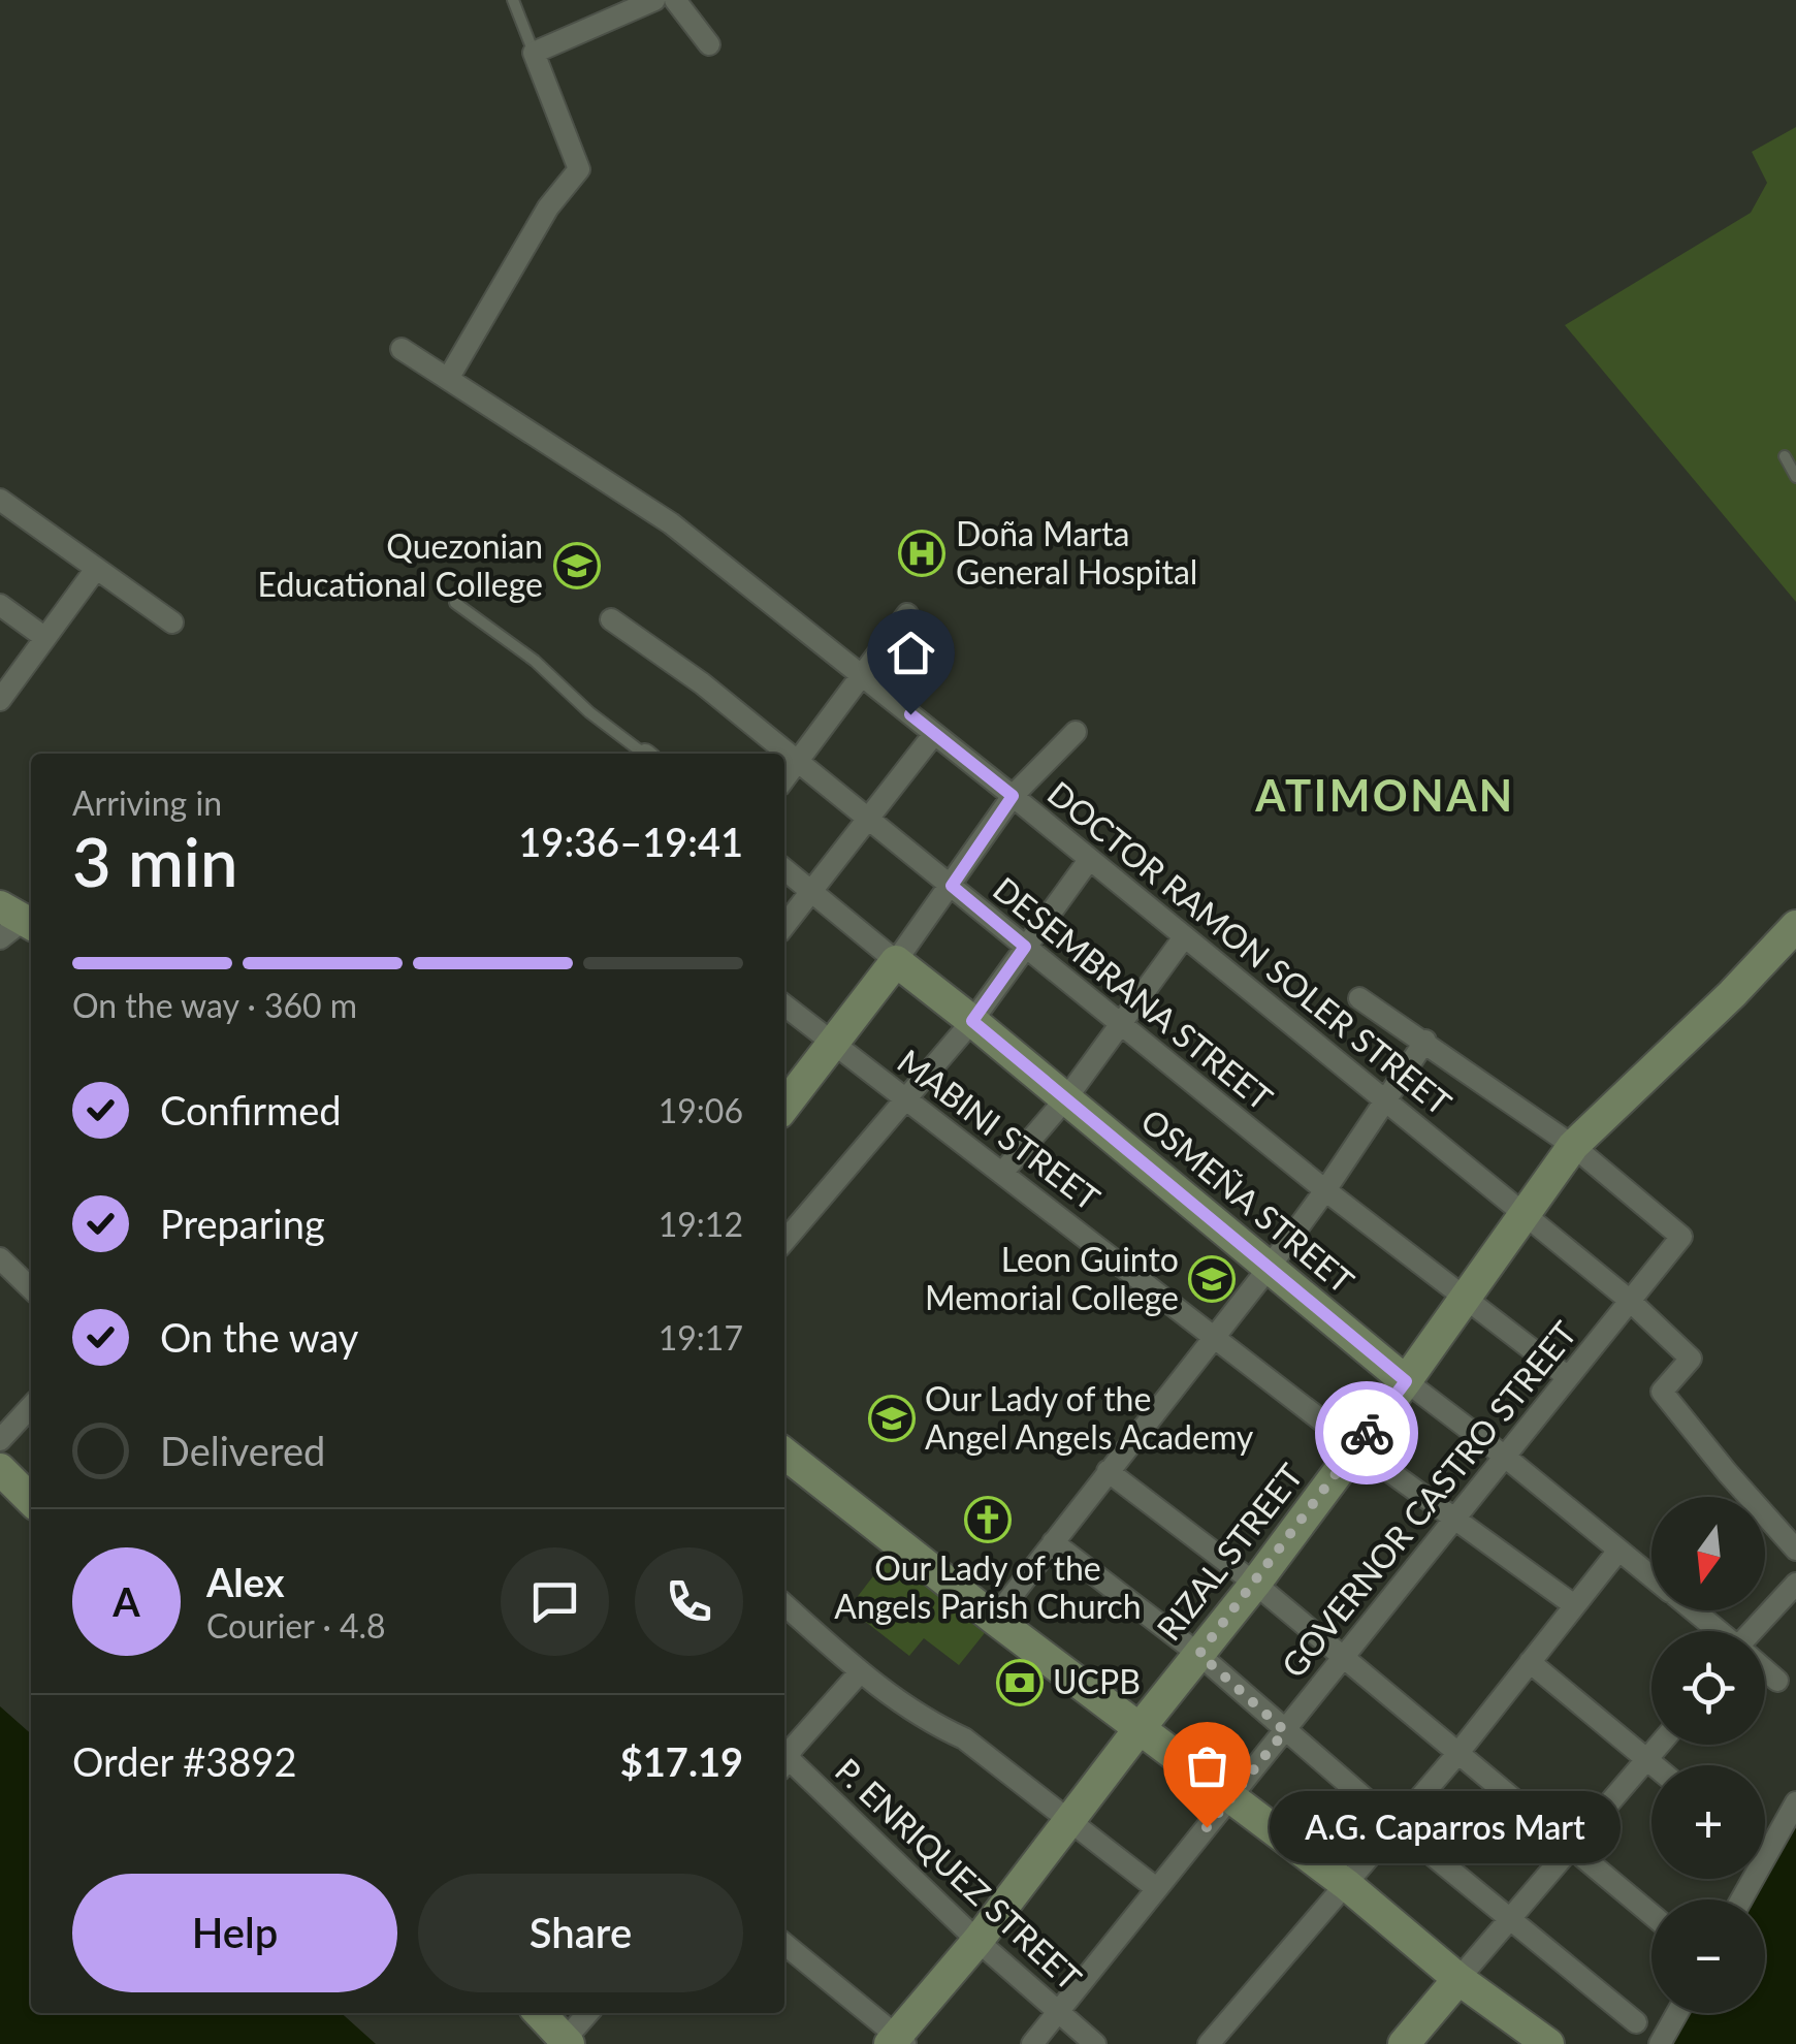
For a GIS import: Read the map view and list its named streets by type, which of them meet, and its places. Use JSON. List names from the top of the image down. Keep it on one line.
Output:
{"streets":{"street":["DOCTOR RAMON SOLER STREET","DESEMBRANA STREET","MABINI STREET","OSMEÑA STREET","GOVERNOR CASTRO STREET","RIZAL STREET","P. ENRIQUEZ STREET"]},"crossings":[["DOCTOR RAMON SOLER STREET","GOVERNOR CASTRO STREET"],["DOCTOR RAMON SOLER STREET","RIZAL STREET"],["DESEMBRANA STREET","GOVERNOR CASTRO STREET"],["DESEMBRANA STREET","RIZAL STREET"],["MABINI STREET","GOVERNOR CASTRO STREET"],["MABINI STREET","RIZAL STREET"],["OSMEÑA STREET","GOVERNOR CASTRO STREET"],["OSMEÑA STREET","RIZAL STREET"],["GOVERNOR CASTRO STREET","RIZAL STREET"],["GOVERNOR CASTRO STREET","P. ENRIQUEZ STREET"],["RIZAL STREET","P. ENRIQUEZ STREET"]],"districts":["ATIMONAN"],"places":{"hospital":["Doña Marta General Hospital"],"school or university":["Quezonian Educational College","Leon Guinto Memorial College","Our Lady of the Angel Angels Academy"],"church":["Our Lady of the Angels Parish Church"],"bank":["UCPB"],"other":["A.G. Caparros Mart"]},"north":"bottom","page":{"heading":["3 min","Arriving in","19:36–19:41"],"panel":["Alex","Courier · 4.8","Order #3892","$17.19"],"bar":"On the way · 360 m","list":[["Confirmed","19:06"],["Preparing","19:12"],["On the way","19:17"],"Delivered"],"map_buttons":["+","−"],"round":"A","bubble":"A.G. Caparros Mart","buttons":["Help","Share"]}}
